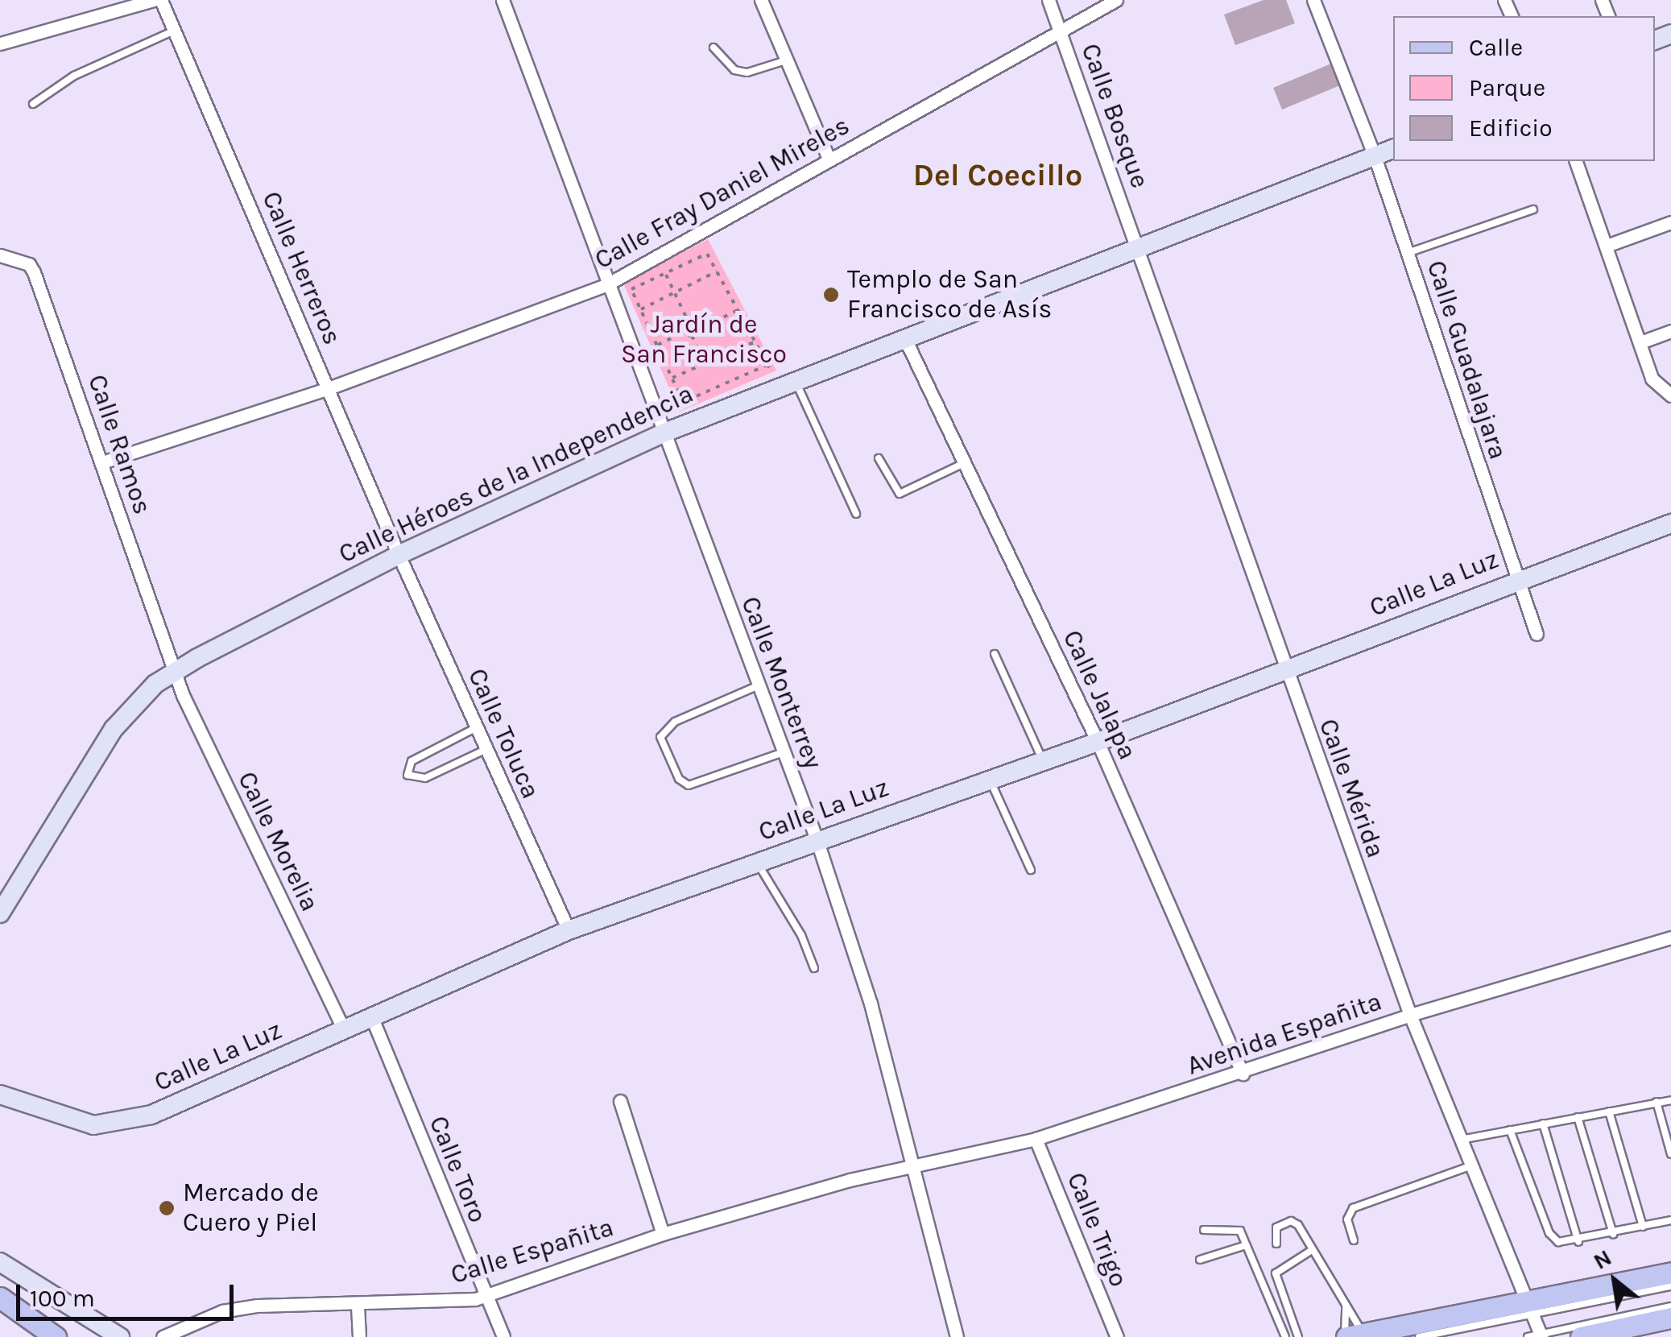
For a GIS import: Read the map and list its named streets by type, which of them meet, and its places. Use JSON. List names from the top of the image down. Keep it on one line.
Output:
{"streets":{"street":["Calle Bosque","Calle Fray Daniel Mireles","Calle Herreros","Calle Guadalajara","Calle Ramos","Calle Héroes de la Independencia","Calle La Luz","Calle Monterrey","Calle Jalapa","Calle Toluca","Calle Mérida","Calle Morelia","Avenida Españita","Calle Toro","Calle Trigo","Calle Españita"]},"crossings":[["Calle Bosque","Calle Fray Daniel Mireles"],["Calle Bosque","Calle Héroes de la Independencia"],["Calle Bosque","Calle Mérida"],["Calle Fray Daniel Mireles","Calle Herreros"],["Calle Fray Daniel Mireles","Calle Ramos"],["Calle Fray Daniel Mireles","Calle Monterrey"],["Calle Herreros","Calle Héroes de la Independencia"],["Calle Herreros","Calle Toluca"],["Calle Guadalajara","Calle Héroes de la Independencia"],["Calle Guadalajara","Calle La Luz"],["Calle Ramos","Calle Héroes de la Independencia"],["Calle Ramos","Calle Morelia"],["Calle Héroes de la Independencia","Calle Monterrey"],["Calle Héroes de la Independencia","Calle Jalapa"],["Calle Héroes de la Independencia","Calle Toluca"],["Calle Héroes de la Independencia","Calle Mérida"],["Calle Héroes de la Independencia","Calle Morelia"],["Calle La Luz","Calle Monterrey"],["Calle La Luz","Calle Jalapa"],["Calle La Luz","Calle Toluca"],["Calle La Luz","Calle Mérida"],["Calle La Luz","Calle Morelia"],["Calle La Luz","Calle Toro"],["Calle Monterrey","Avenida Españita"],["Calle Monterrey","Calle Españita"],["Calle Jalapa","Avenida Españita"],["Calle Mérida","Avenida Españita"],["Avenida Españita","Calle Trigo"],["Avenida Españita","Calle Españita"],["Calle Toro","Calle Españita"]],"districts":["Del Coecillo"],"parks":["Jardín de San Francisco"],"places":["Templo de San Francisco de Asís","Mercado de Cuero y Piel"],"legend":["Calle","Parque","Edificio"],"scale_bar":"100 m","north":"top left"}
